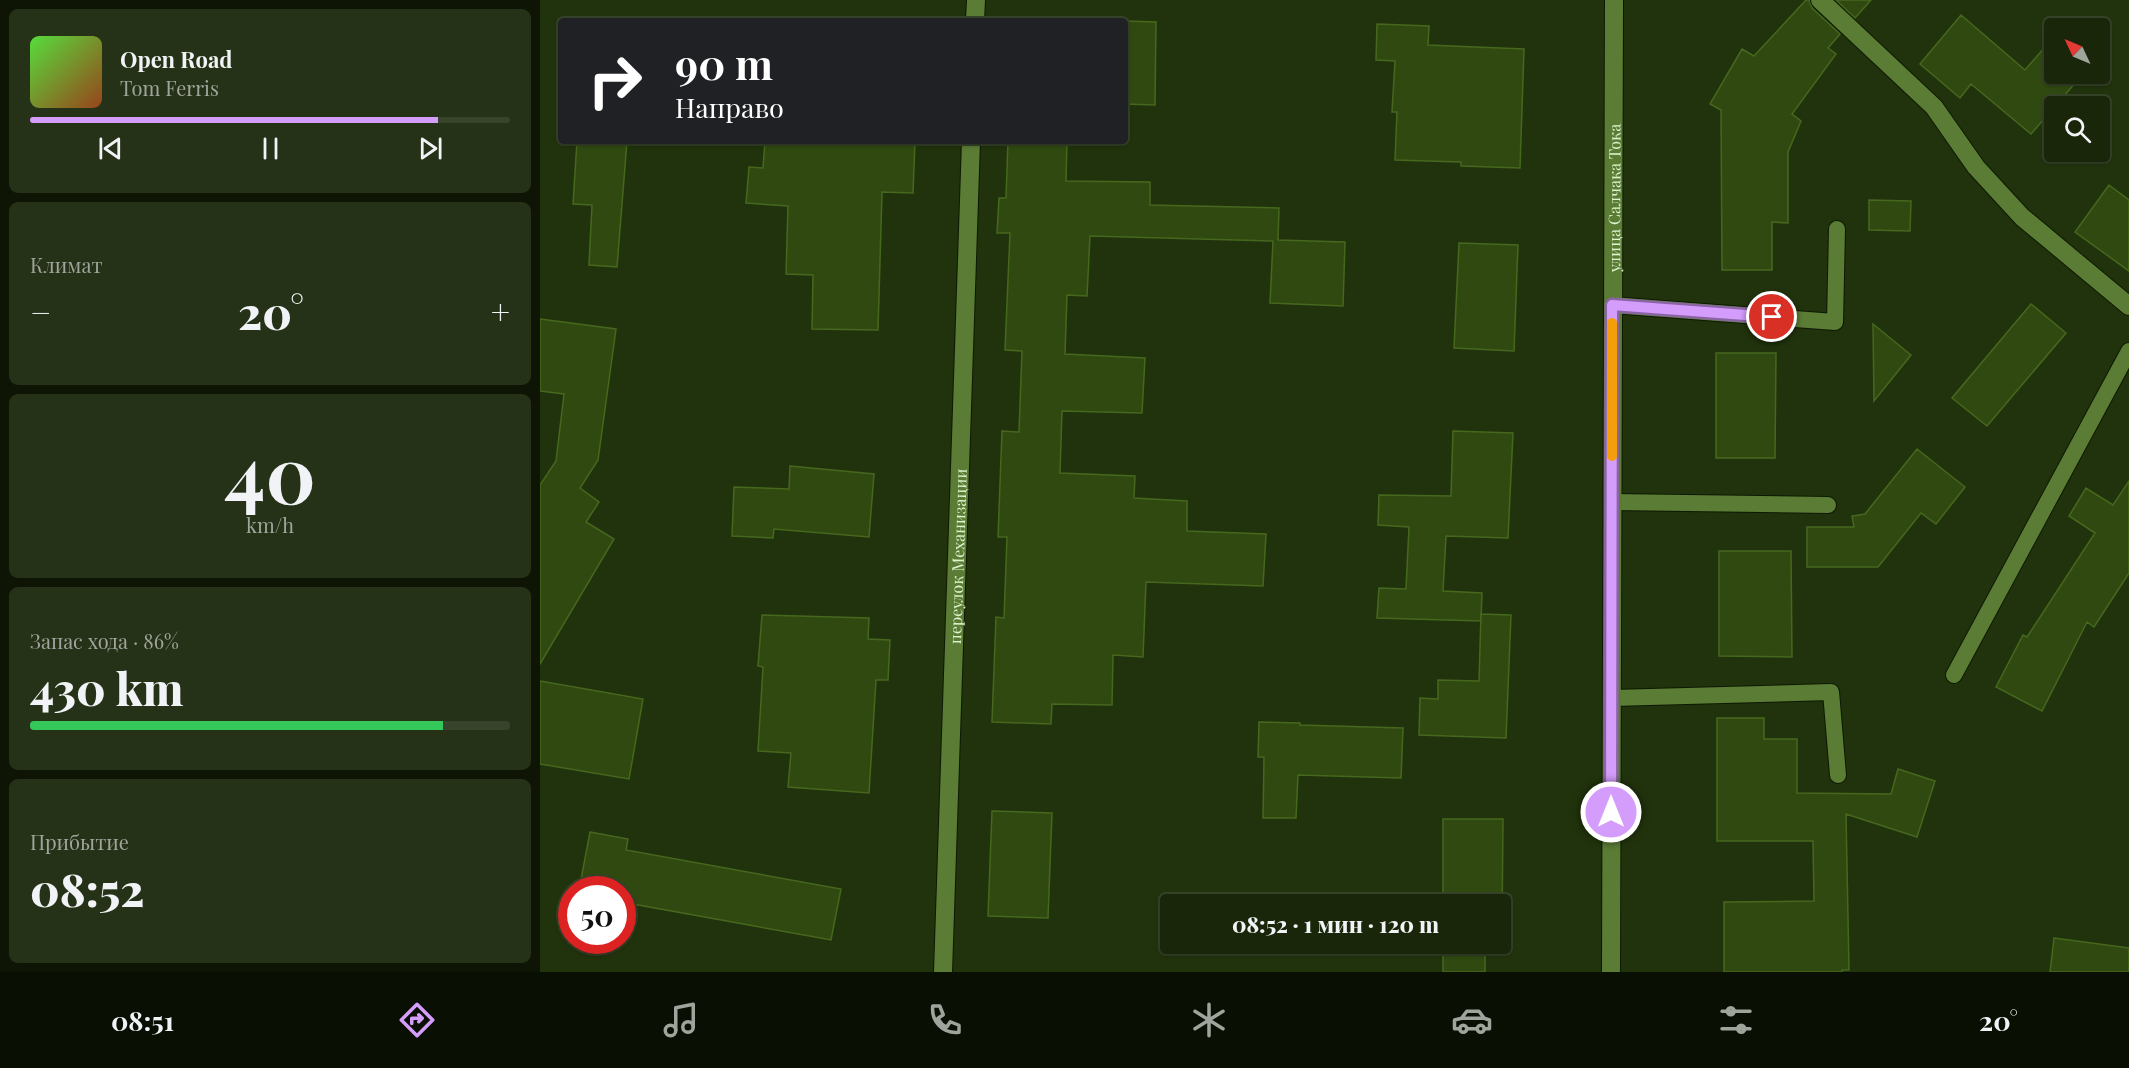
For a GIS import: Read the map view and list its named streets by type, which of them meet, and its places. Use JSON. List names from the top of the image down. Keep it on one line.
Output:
{"streets":{"street":["улица Салчака Тока","переулок Механизации"]},"north":"top left","page":{"turn":["90 m","Направо"],"song":["Open Road","Tom Ferris"],"tile":["Климат",["40","km/h"],["Запас хода · 86%","430 km"],["Прибытие","08:52"]],"heat":["−","20°","+"],"limit":"50","trip":"08:52 · 1 мин · 120 m","tabs":["08:51","20°"]}}
